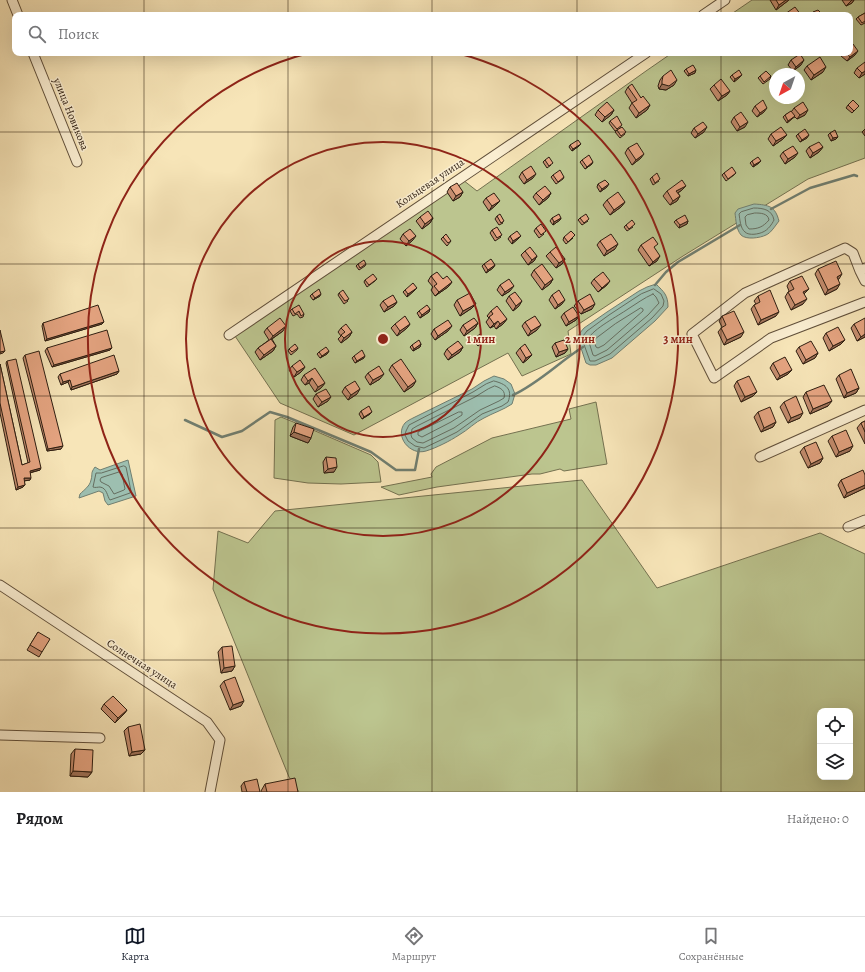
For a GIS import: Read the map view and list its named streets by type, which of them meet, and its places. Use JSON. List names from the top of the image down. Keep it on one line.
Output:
{"streets":{"street":["улица Новикова","Кольцевая улица","Солнечная улица"]},"north":"bottom left","page":{"search":"Поиск","heading":["Рядом","Найдено: 0"],"nav":["Карта","Маршрут","Сохранённые"]},"rings":["1 мин","2 мин","3 мин"]}
